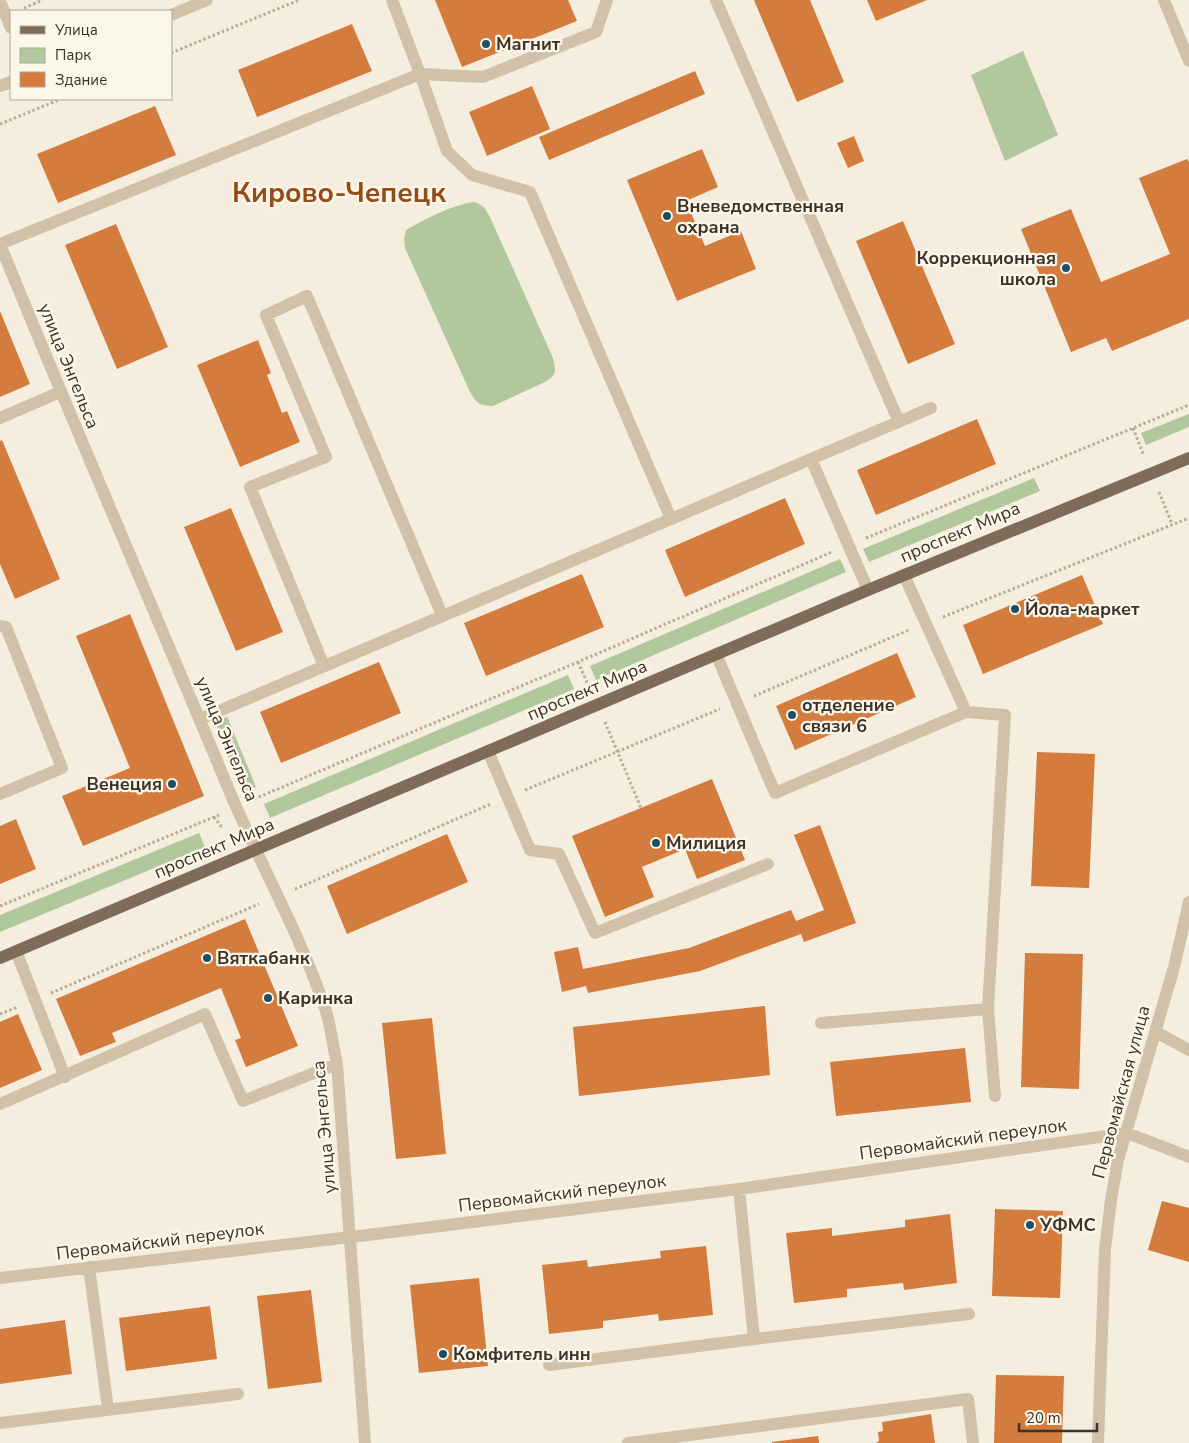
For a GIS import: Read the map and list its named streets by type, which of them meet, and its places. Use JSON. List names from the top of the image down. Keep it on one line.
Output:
{"streets":{"main road":["проспект Мира"],"street":["улица Энгельса","Первомайская улица","Первомайский переулок"]},"crossings":[["улица Энгельса","проспект Мира"],["улица Энгельса","Первомайский переулок"],["Первомайская улица","Первомайский переулок"]],"districts":["Кирово-Чепецк"],"places":["Магнит","Вневедомственная охрана","Коррекционная школа","Йола-маркет","отделение связи 6","Венеция","Милиция","Вяткабанк","Каринка","УФМС","Комфитель инн"],"legend":["Улица","Парк","Здание"],"scale_bar":"20 m"}
